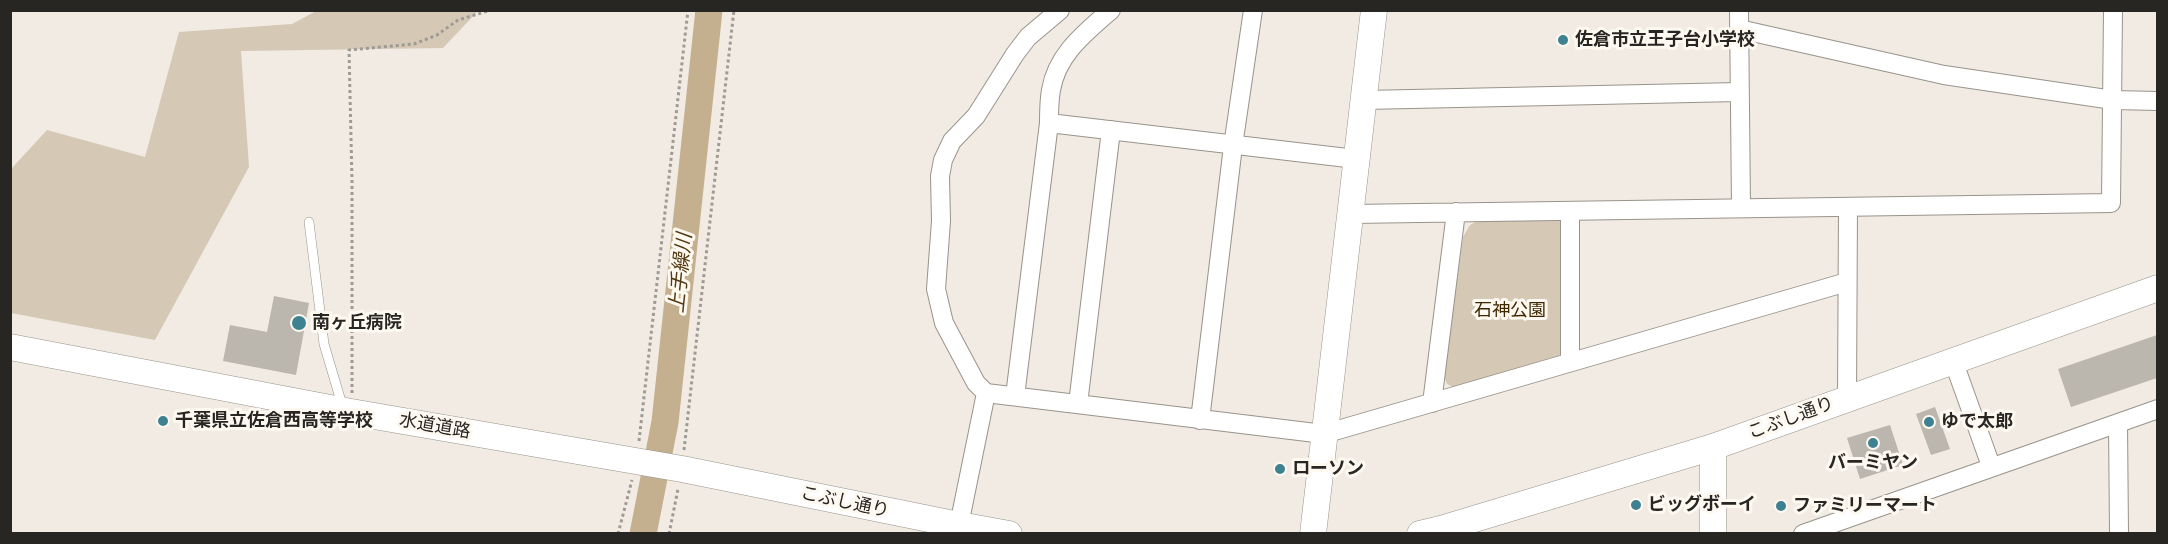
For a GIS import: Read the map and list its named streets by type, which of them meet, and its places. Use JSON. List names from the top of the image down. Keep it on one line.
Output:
{"streets":{"street":["こぶし通り","水道道路"]},"crossings":[["こぶし通り","水道道路"]],"water":["上手繰川"],"parks":["石神公園"],"places":["佐倉市立王子台小学校","南ヶ丘病院","千葉県立佐倉西高等学校","ゆで太郎","バーミヤン","ローソン","ビッグボーイ","ファミリーマート"]}
